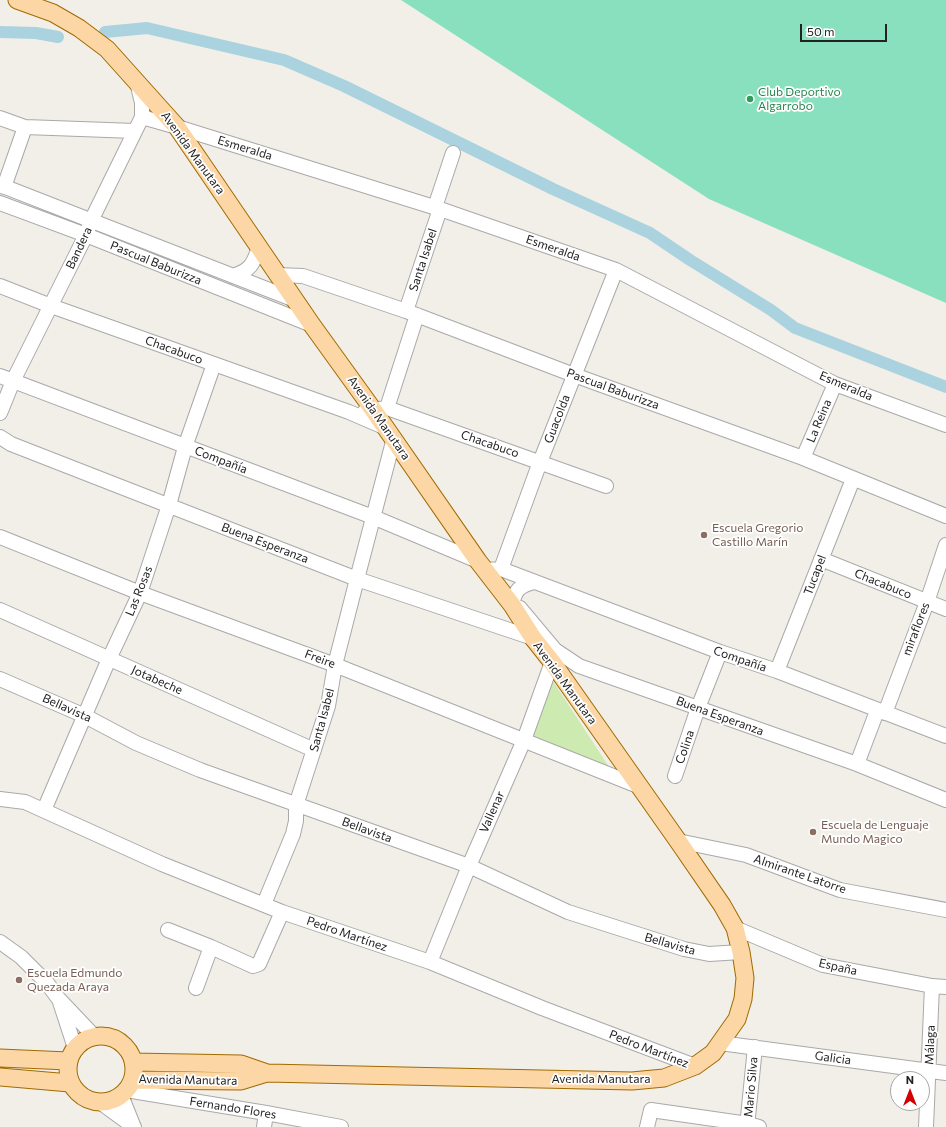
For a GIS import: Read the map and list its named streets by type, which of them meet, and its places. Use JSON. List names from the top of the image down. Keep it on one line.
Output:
{"streets":{"main road":["Avenida Manutara"],"street":["Esmeralda","Bandera","Santa Isabel","Pascual Baburizza","Chacabuco","Guacolda","La Reina","Compañía","Buena Esperanza","Tucapel","Las Rosas","miraflores","Freire","Jotabeche","Bellavista","Colina","Vallenar","Almirante Latorre","Pedro Martínez","España","Málaga","Galicia","Mario Silva","Fernando Flores"]},"crossings":[["Esmeralda","Avenida Manutara"],["Esmeralda","Bandera"],["Esmeralda","Santa Isabel"],["Esmeralda","Guacolda"],["Esmeralda","La Reina"],["Avenida Manutara","Bandera"],["Avenida Manutara","Santa Isabel"],["Avenida Manutara","Pascual Baburizza"],["Avenida Manutara","Chacabuco"],["Avenida Manutara","Guacolda"],["Avenida Manutara","Compañía"],["Avenida Manutara","Buena Esperanza"],["Avenida Manutara","Freire"],["Avenida Manutara","Bellavista"],["Avenida Manutara","Vallenar"],["Avenida Manutara","Almirante Latorre"],["Avenida Manutara","Pedro Martínez"],["Avenida Manutara","España"],["Avenida Manutara","Galicia"],["Avenida Manutara","Fernando Flores"],["Bandera","Pascual Baburizza"],["Bandera","Chacabuco"],["Bandera","Compañía"],["Santa Isabel","Pascual Baburizza"],["Santa Isabel","Chacabuco"],["Santa Isabel","Compañía"],["Santa Isabel","Buena Esperanza"],["Santa Isabel","Freire"],["Santa Isabel","Jotabeche"],["Santa Isabel","Bellavista"],["Santa Isabel","Pedro Martínez"],["Pascual Baburizza","Guacolda"],["Pascual Baburizza","La Reina"],["Pascual Baburizza","Tucapel"],["Chacabuco","Guacolda"],["Chacabuco","Tucapel"],["Chacabuco","Las Rosas"],["Chacabuco","miraflores"],["Guacolda","Compañía"],["Compañía","Tucapel"],["Compañía","Las Rosas"],["Compañía","miraflores"],["Compañía","Colina"],["Buena Esperanza","Las Rosas"],["Buena Esperanza","miraflores"],["Buena Esperanza","Colina"],["Las Rosas","Freire"],["Las Rosas","Jotabeche"],["Las Rosas","Bellavista"],["Las Rosas","Pedro Martínez"],["Freire","Vallenar"],["Bellavista","Vallenar"],["Vallenar","Pedro Martínez"],["España","Málaga"],["Málaga","Galicia"],["Galicia","Mario Silva"]],"places":["Club Deportivo Algarrobo","Escuela Gregorio Castillo Marín","Escuela de Lenguaje Mundo Magico","Escuela Edmundo Quezada Araya"],"scale_bar":"50 m","north":"top"}
